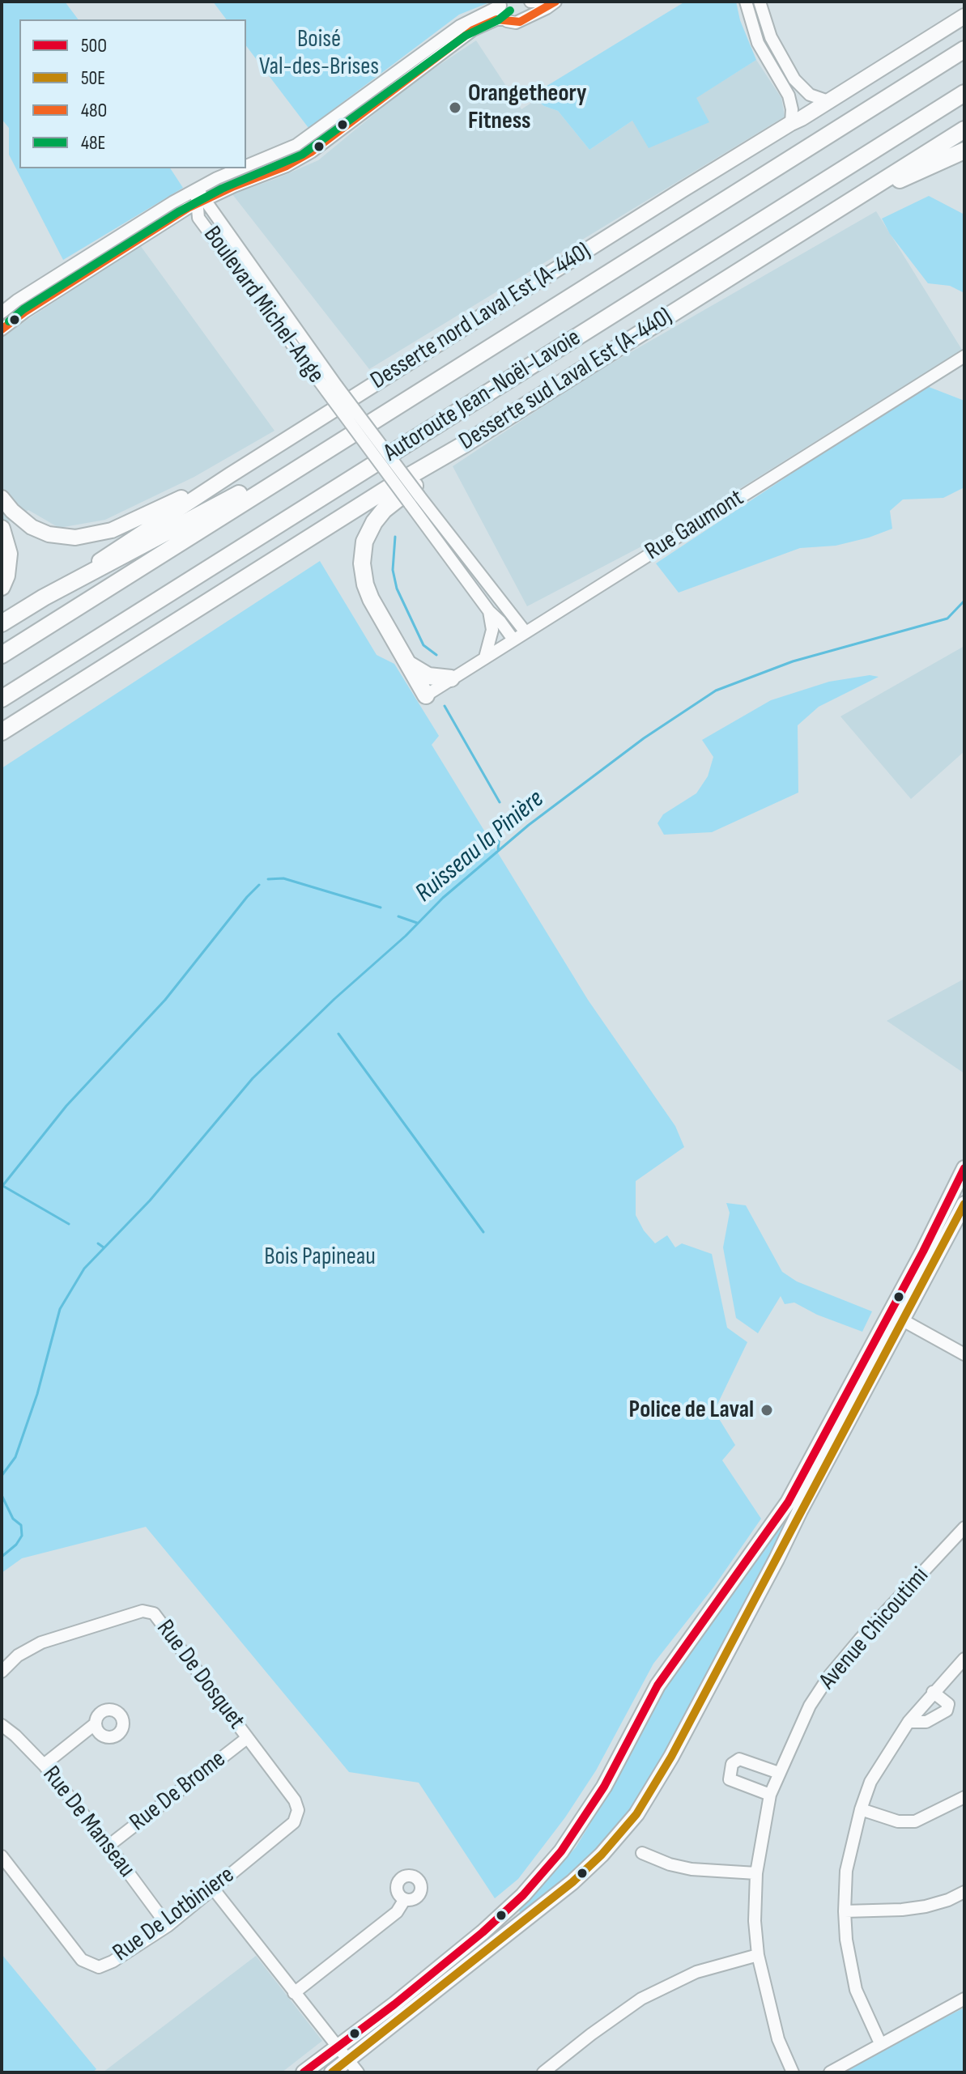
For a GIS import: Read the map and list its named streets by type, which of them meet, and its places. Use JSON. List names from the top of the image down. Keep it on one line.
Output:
{"streets":{"highway":["Desserte nord Laval Est (A-440)","Desserte sud Laval Est (A-440)","Autoroute Jean-Noël-Lavoie"],"street":["Boulevard Michel-Ange","Rue Gaumont","Avenue Chicoutimi","Rue De Dosquet","Rue De Brome","Rue De Manseau","Rue De Lotbiniere"]},"crossings":[["Boulevard Michel-Ange","Rue Gaumont"],["Rue De Dosquet","Rue De Brome"],["Rue De Dosquet","Rue De Lotbiniere"],["Rue De Brome","Rue De Manseau"],["Rue De Manseau","Rue De Lotbiniere"]],"water":["Ruisseau la Pinière"],"parks":["Boisé Val-des-Brises","Bois Papineau"],"places":["Orangetheory Fitness","Police de Laval"],"lines":["transit line 48O","transit line 48E","transit line 50O","transit line 50E"],"legend":["50O","50E","48O","48E"]}
